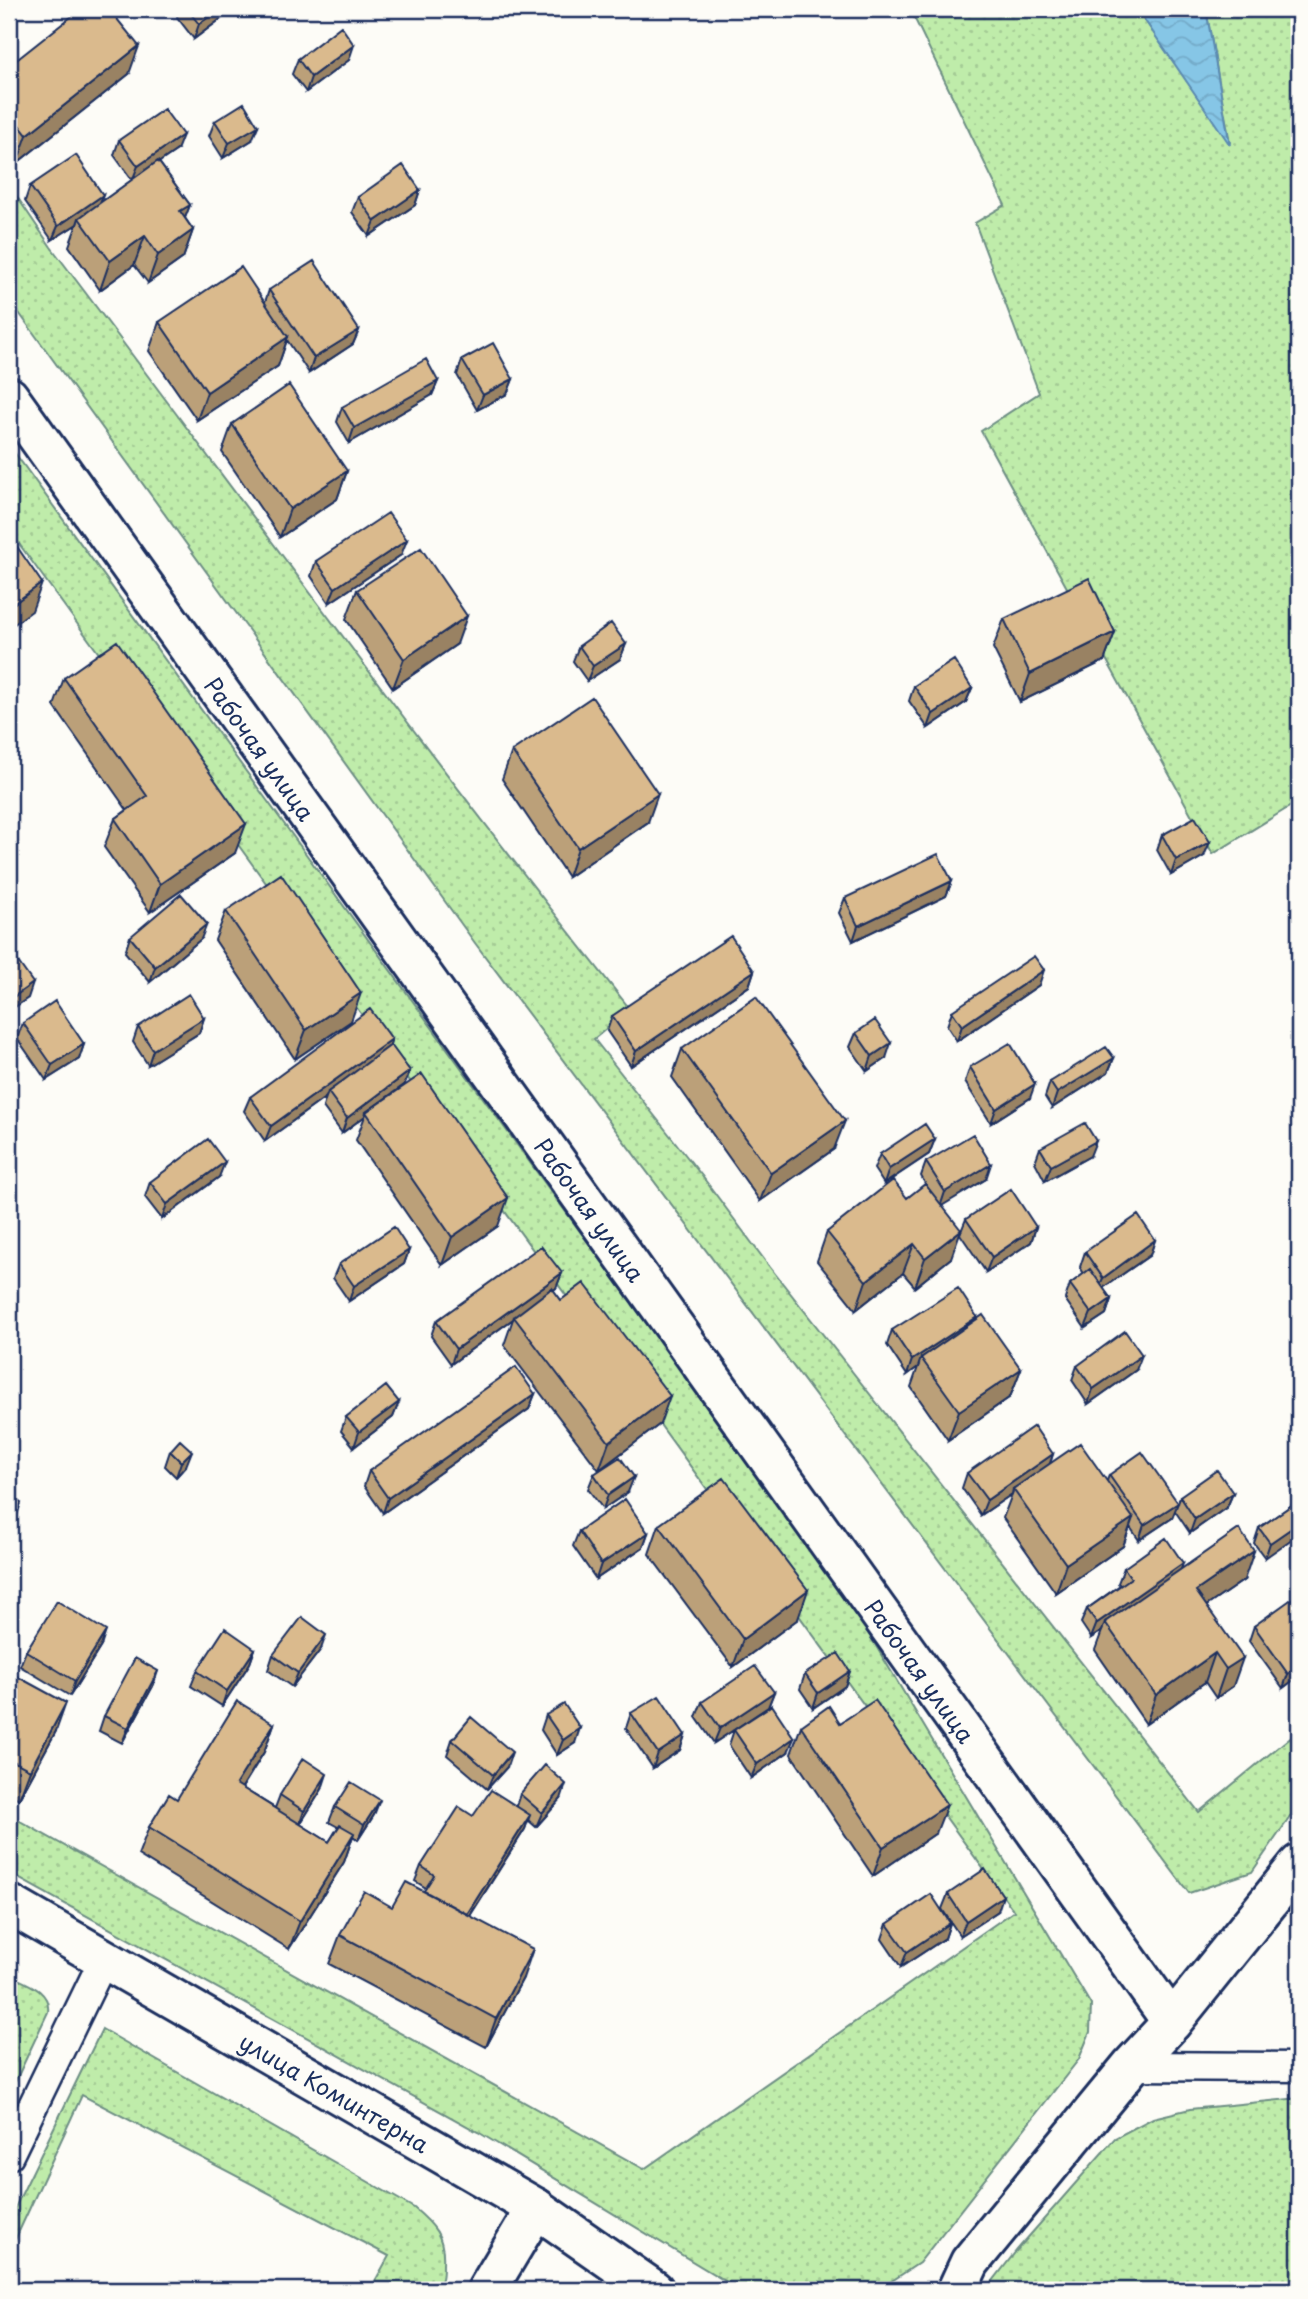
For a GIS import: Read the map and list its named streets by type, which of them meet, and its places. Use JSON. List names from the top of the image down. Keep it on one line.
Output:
{"streets":{"street":["Рабочая улица","улица Коминтерна"]}}
